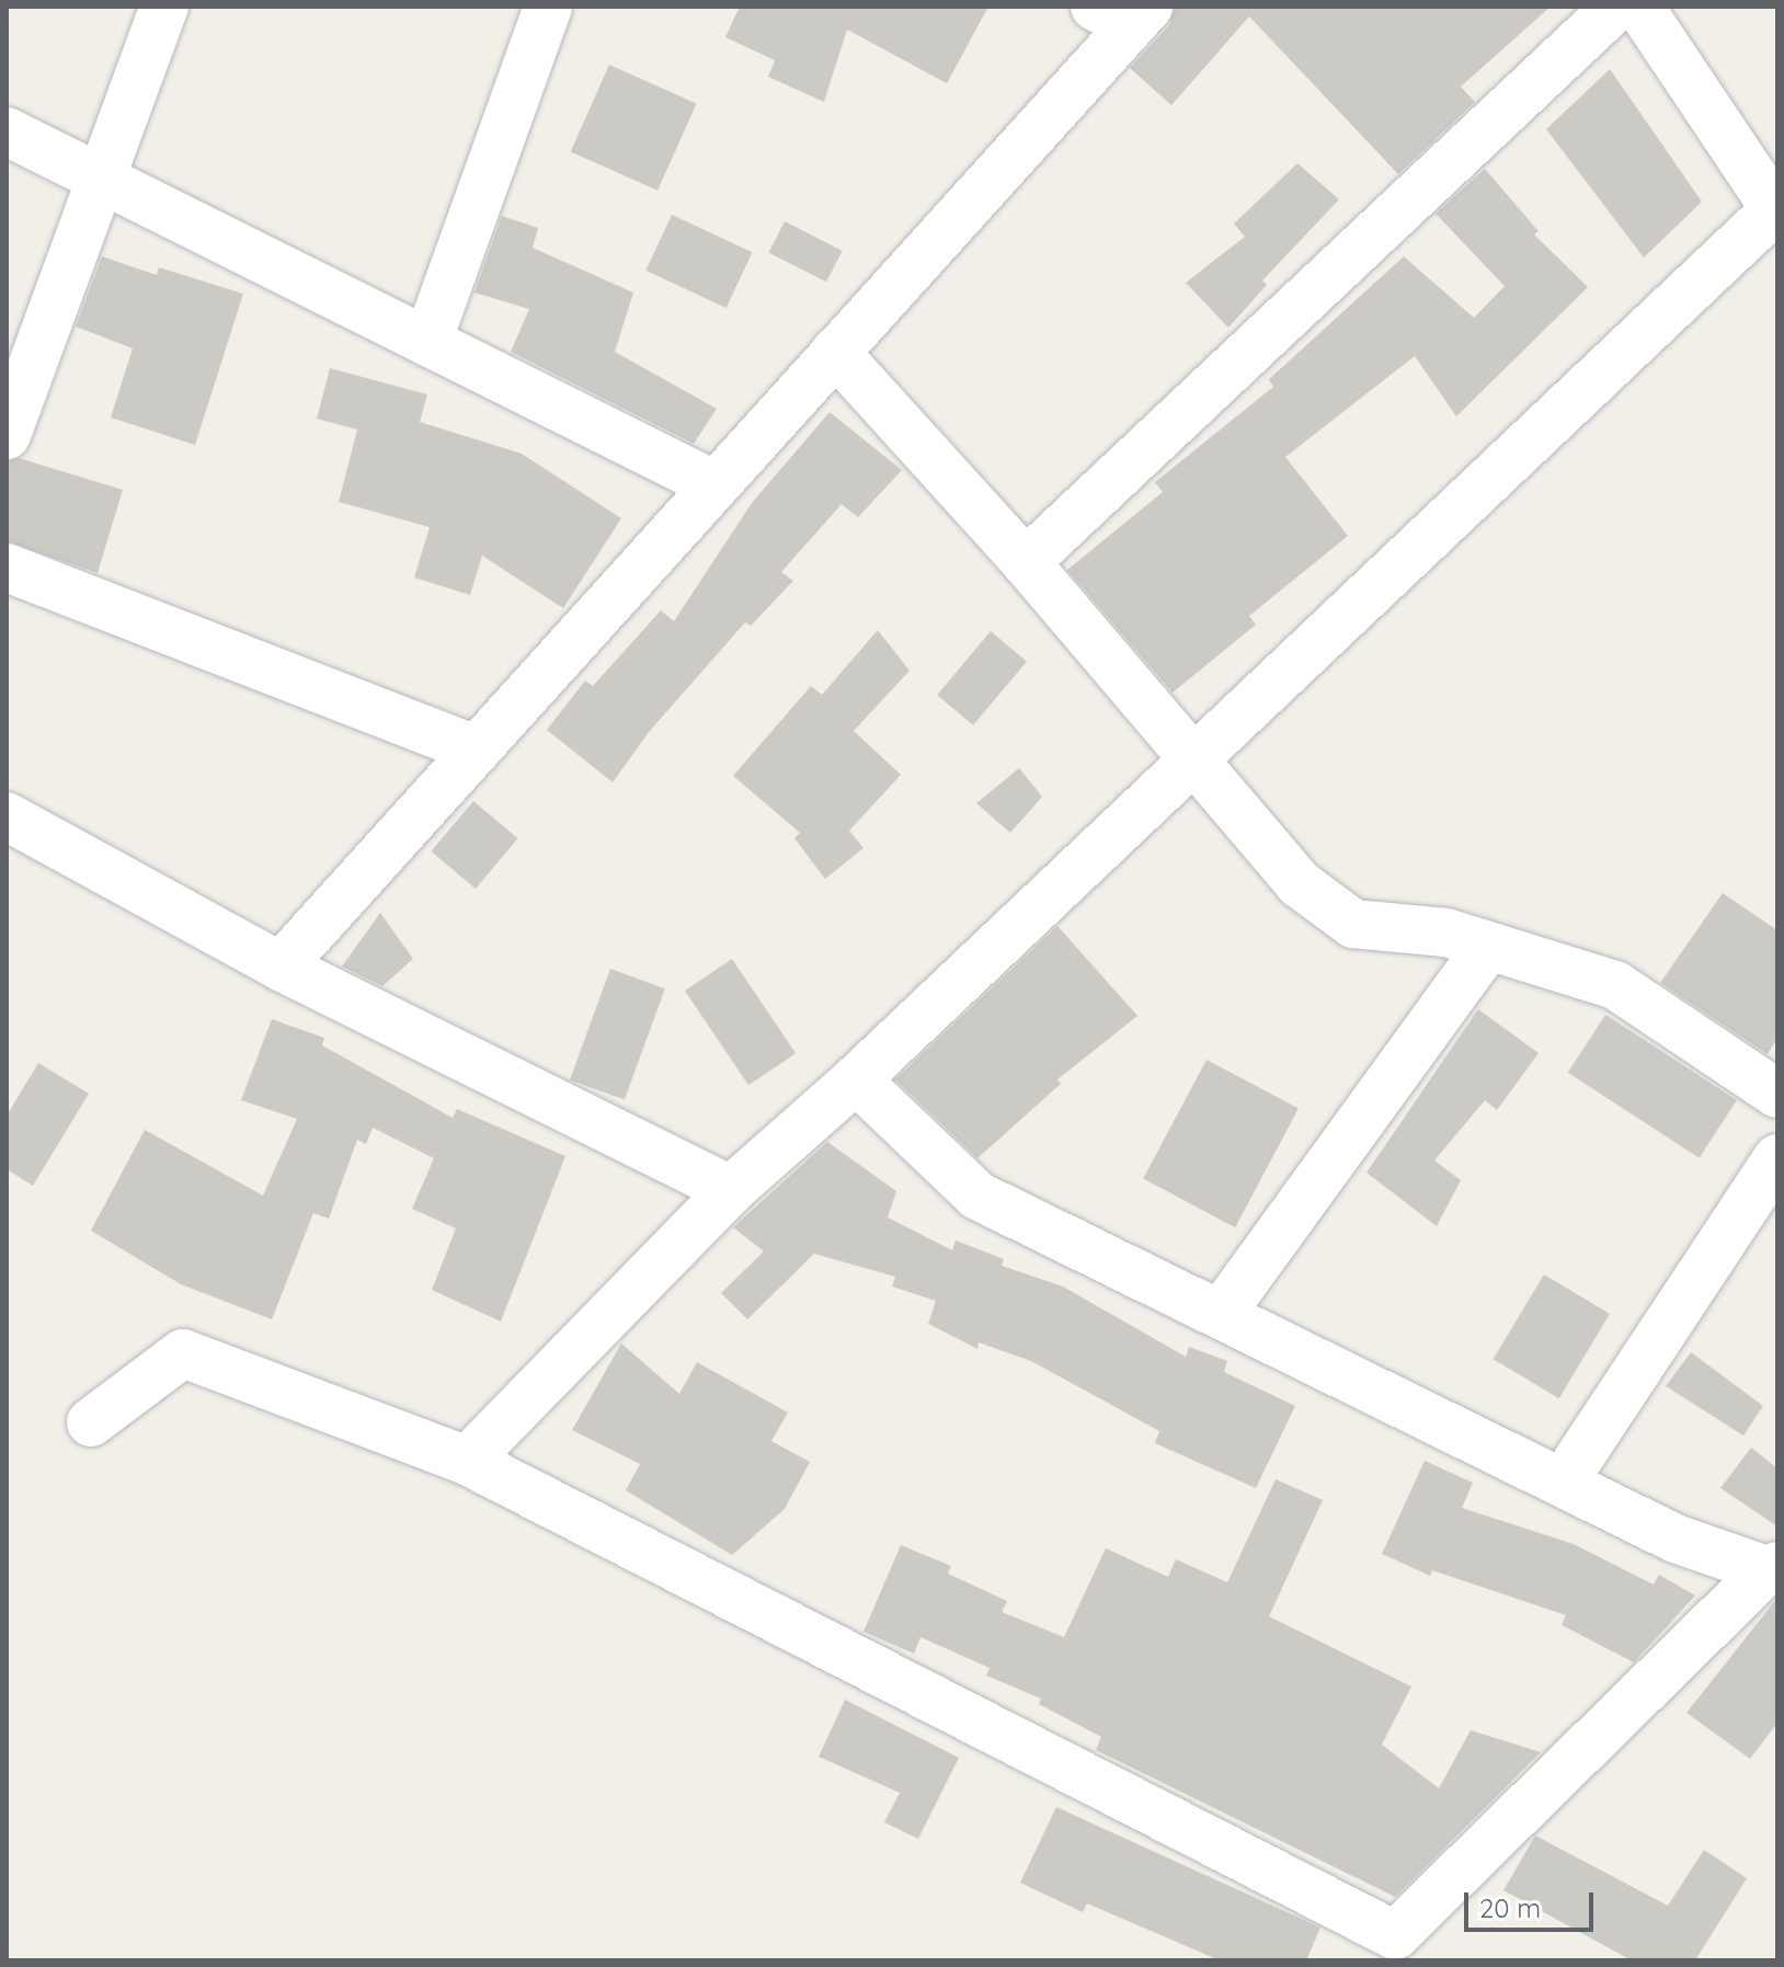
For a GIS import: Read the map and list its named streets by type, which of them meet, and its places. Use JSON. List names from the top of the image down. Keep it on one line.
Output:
{"scale_bar":"20 m"}
